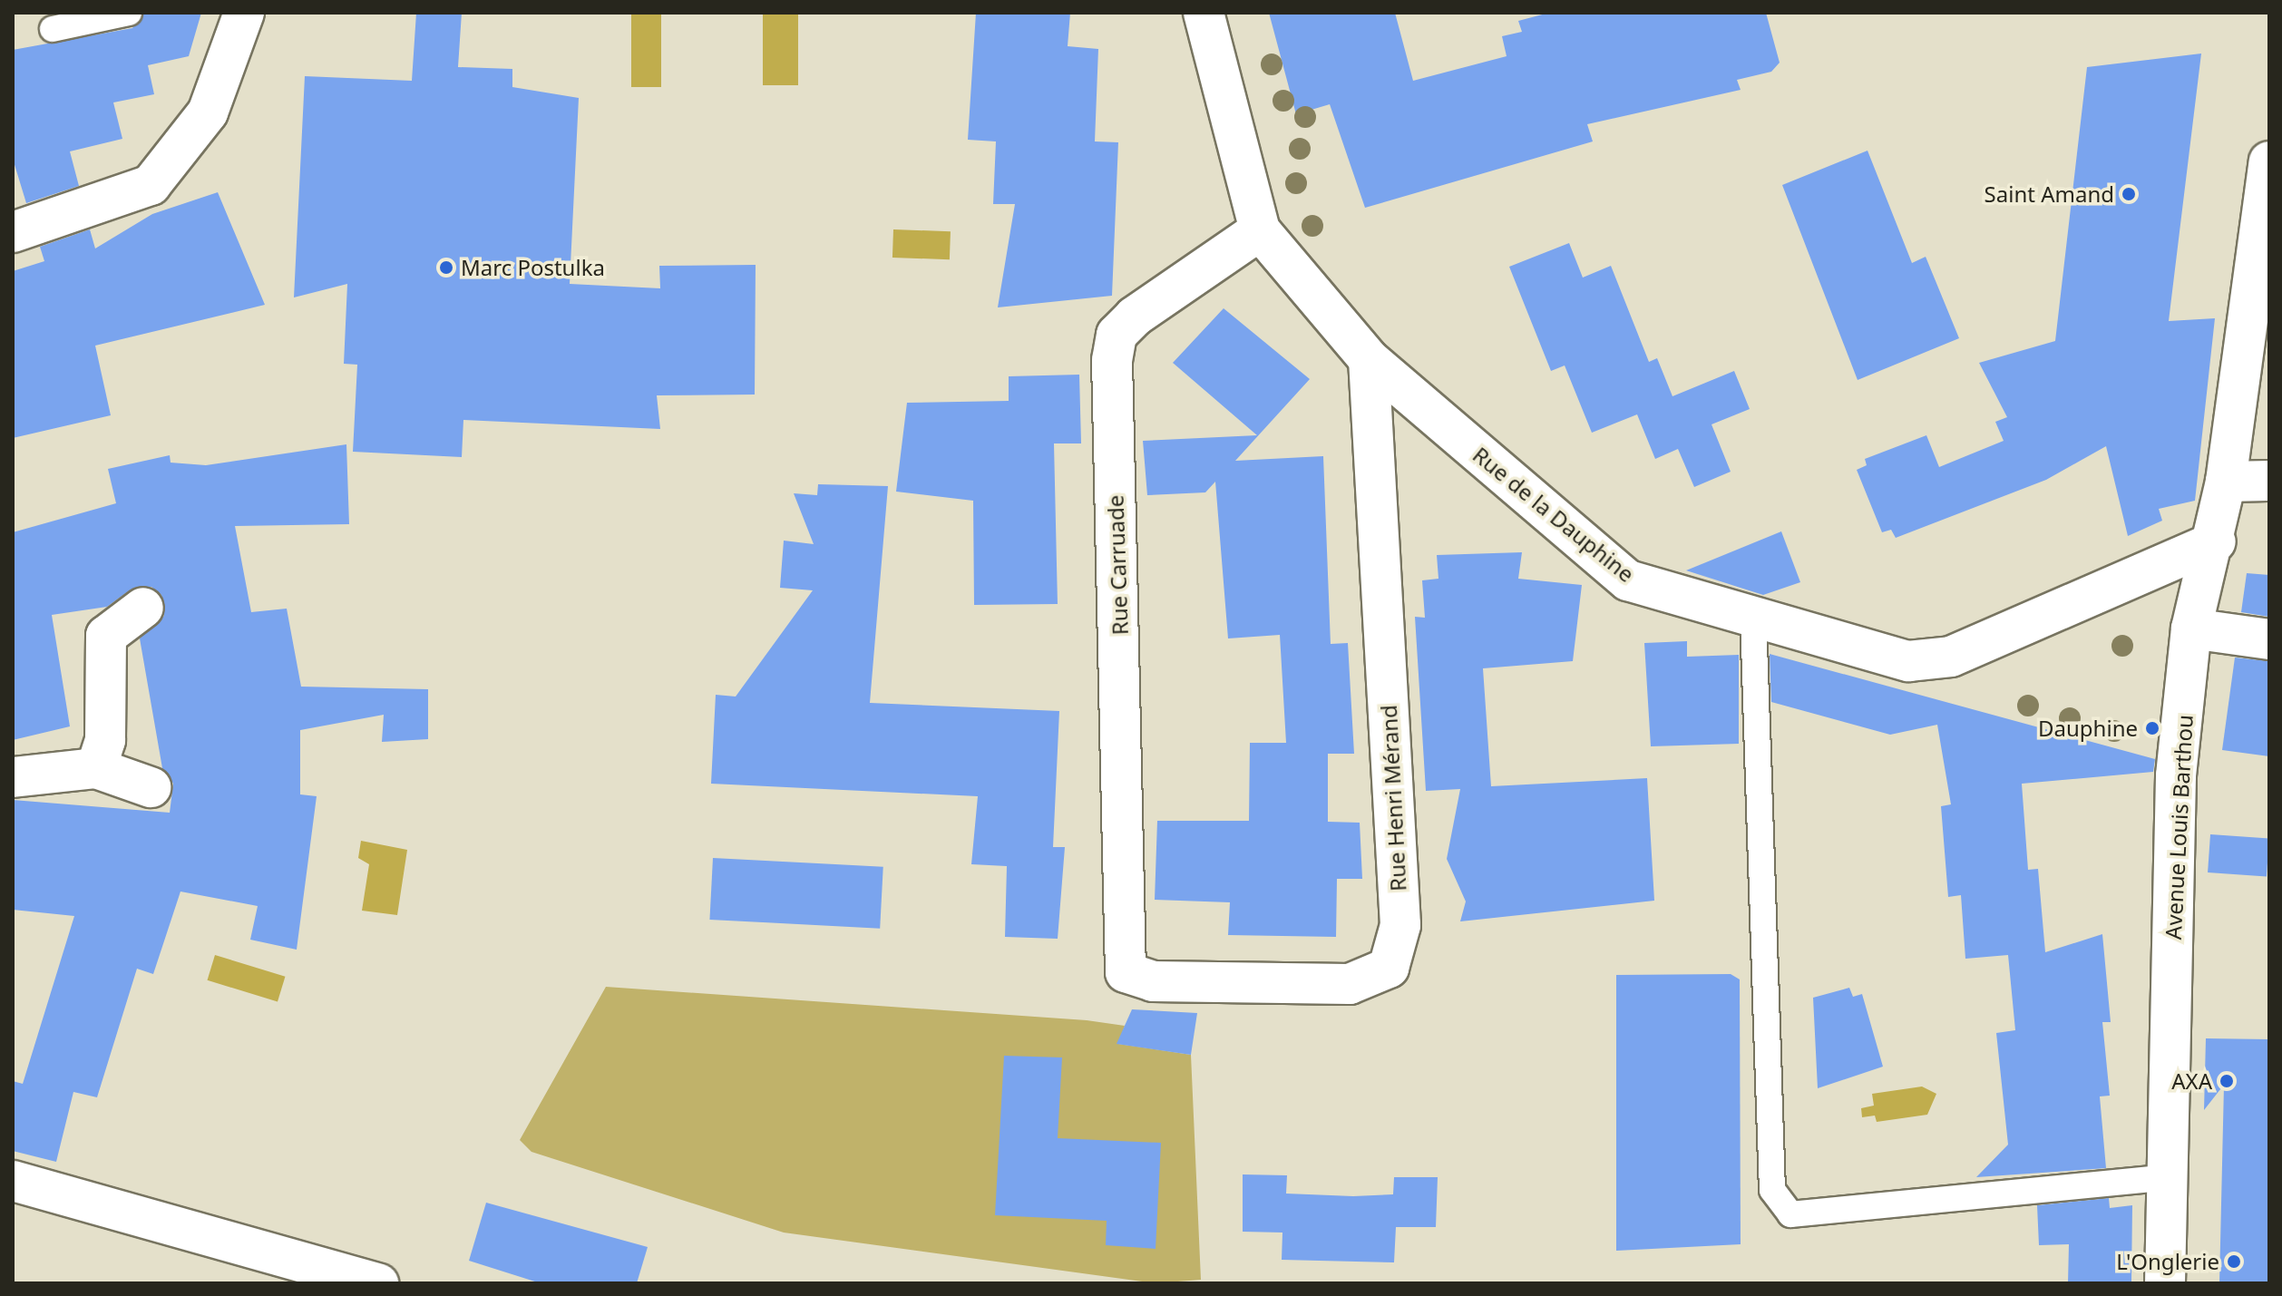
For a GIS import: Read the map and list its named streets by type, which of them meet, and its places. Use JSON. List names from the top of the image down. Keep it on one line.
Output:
{"streets":{"street":["Rue de la Dauphine","Rue Carruade","Rue Henri Mérand","Avenue Louis Barthou"]},"crossings":[["Rue de la Dauphine","Rue Carruade"],["Rue de la Dauphine","Rue Henri Mérand"],["Rue de la Dauphine","Avenue Louis Barthou"],["Rue Carruade","Rue Henri Mérand"]],"places":["Saint Amand","Marc Postulka","Dauphine","AXA","L'Onglerie"]}
